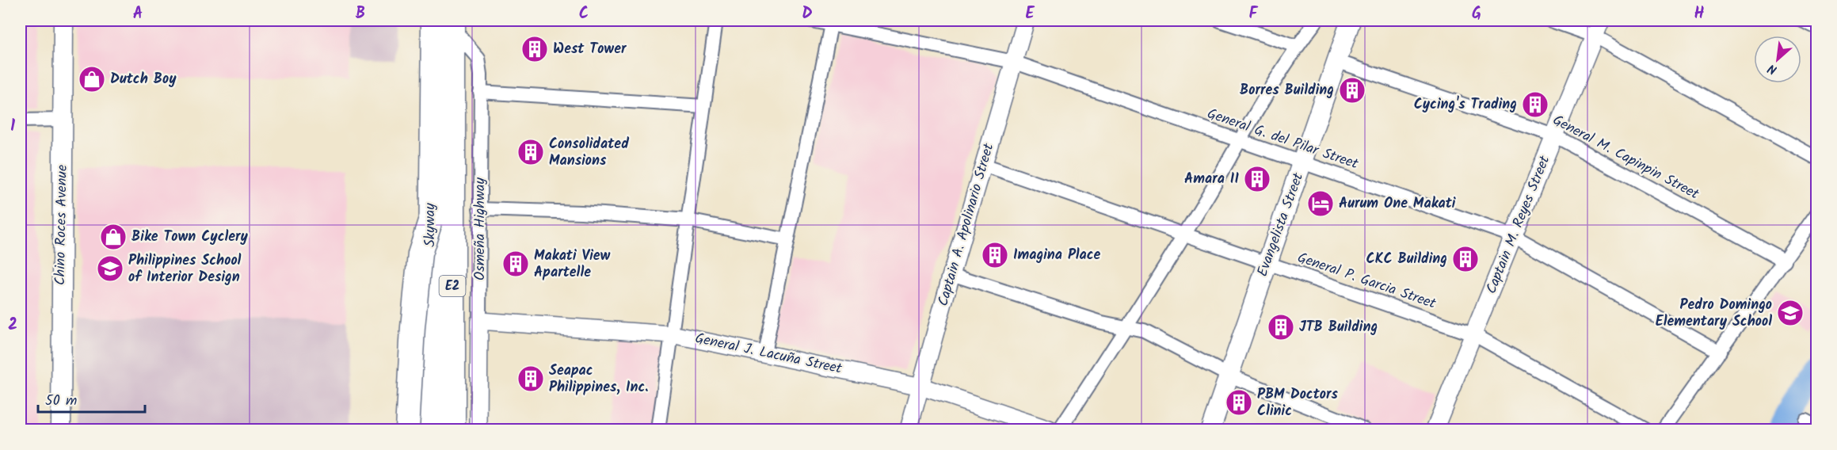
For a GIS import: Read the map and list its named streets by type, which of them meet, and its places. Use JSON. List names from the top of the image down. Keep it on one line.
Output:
{"streets":{"highway":["Skyway","E2"],"main road":["Chino Roces Avenue","Evangelista Street"],"street":["General G. del Pilar Street","General M. Capinpin Street","Captain A. Apolinario Street","Captain M. Reyes Street","Osmeña Highway","General P. Garcia Street","General J. Lacuña Street"]},"crossings":[["General G. del Pilar Street","Captain A. Apolinario Street"],["General G. del Pilar Street","Evangelista Street"],["General G. del Pilar Street","Captain M. Reyes Street"],["General M. Capinpin Street","Evangelista Street"],["General M. Capinpin Street","Captain M. Reyes Street"],["Skyway","Osmeña Highway"],["Captain A. Apolinario Street","General P. Garcia Street"],["Captain A. Apolinario Street","General J. Lacuña Street"],["Evangelista Street","General P. Garcia Street"],["Captain M. Reyes Street","General P. Garcia Street"],["Osmeña Highway","General J. Lacuña Street"]],"places":{"building":["West Tower","Borres Building","Cycing's Trading","Consolidated Mansions","Amara II","Imagina Place","CKC Building","Makati View Apartelle","JTB Building","Seapac Philippines, Inc.","PBM Doctors Clinic"],"shop":["Dutch Boy","Bike Town Cyclery"],"hotel":["Aurum One Makati"],"school or university":["Philippines School of Interior Design","Pedro Domingo Elementary School"]},"scale_bar":"50 m","north":"bottom left","grid":{"columns":["A","B","C","D","E","F","G","H"],"rows":["1","2"]}}
